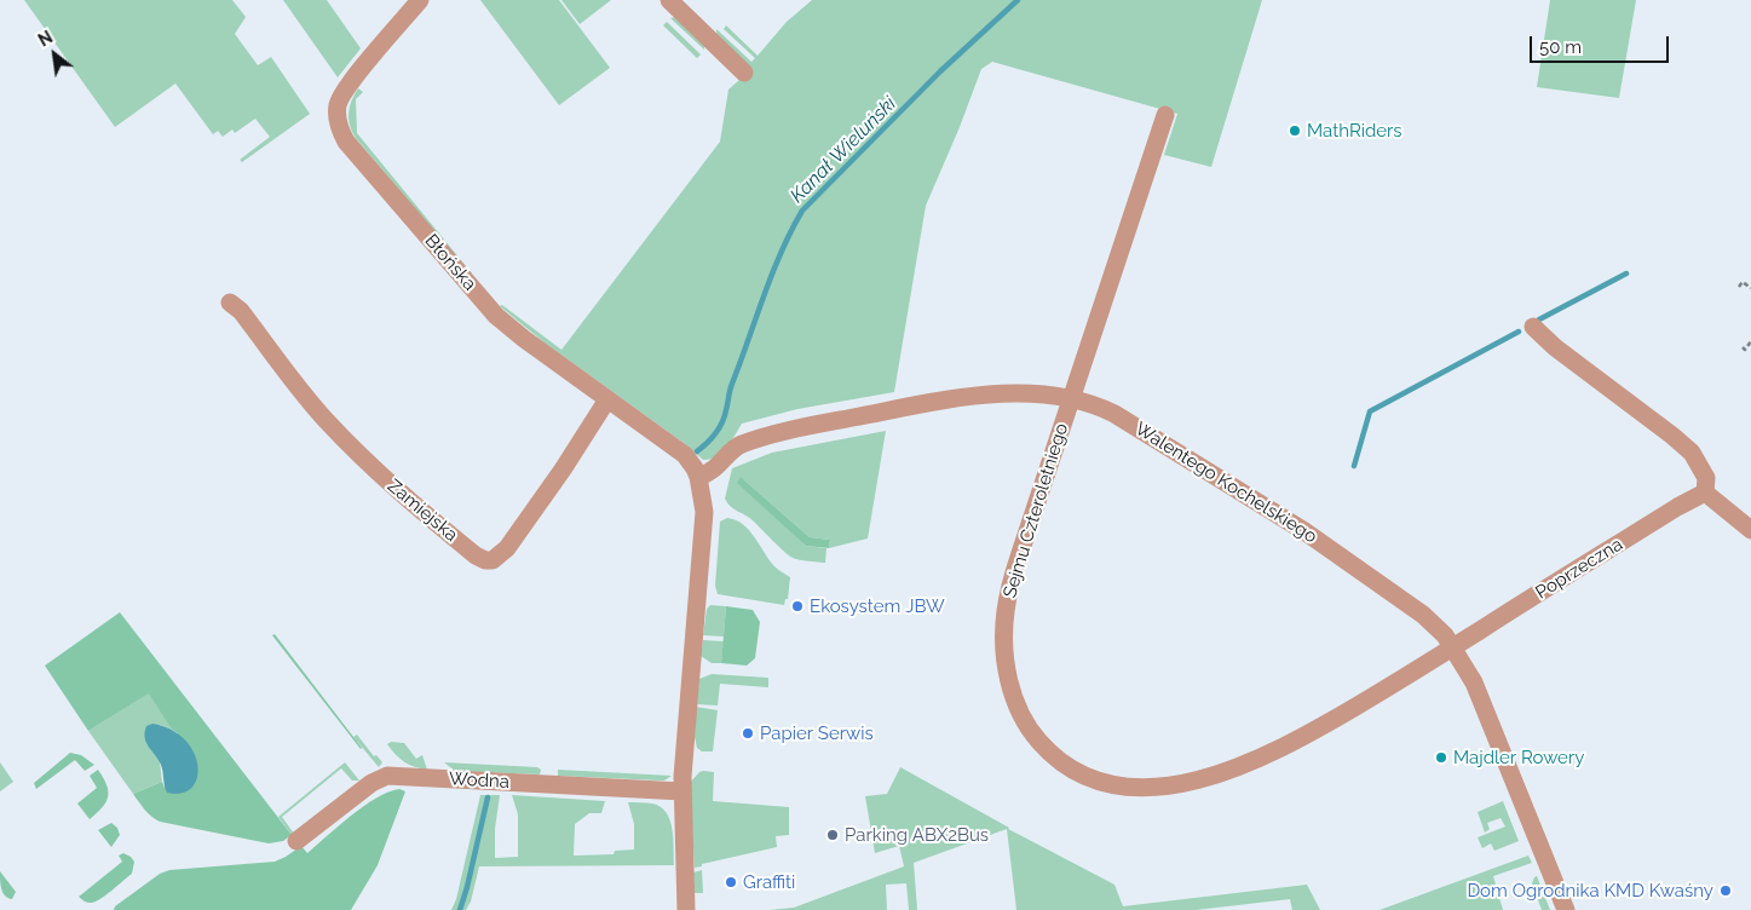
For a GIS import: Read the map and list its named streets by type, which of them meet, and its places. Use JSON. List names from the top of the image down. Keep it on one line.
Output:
{"streets":{"street":["Błońska","Walentego Kochelskiego","Zamiejska","Sejmu Czteroletniego","Poprzeczna","Wodna"]},"crossings":[["Błońska","Walentego Kochelskiego"],["Błońska","Zamiejska"],["Walentego Kochelskiego","Sejmu Czteroletniego"],["Walentego Kochelskiego","Poprzeczna"],["Sejmu Czteroletniego","Poprzeczna"]],"water":["Kanał Wieluński"],"places":["MathRiders","Ekosystem JBW","Papier Serwis","Majdler Rowery","Parking ABX2Bus","Graffiti","Dom Ogrodnika KMD Kwaśny"],"scale_bar":"50 m","north":"top left"}
